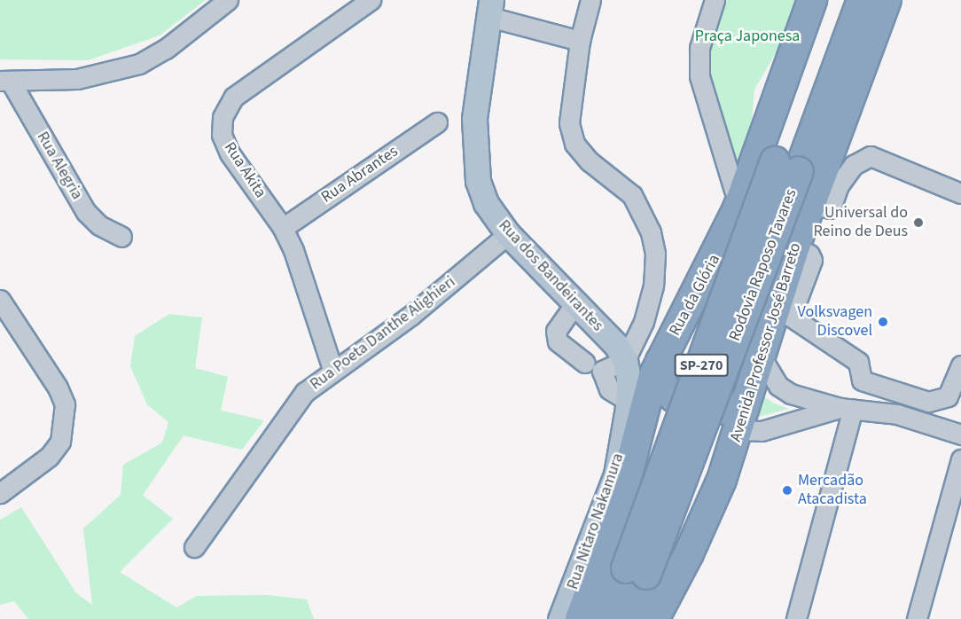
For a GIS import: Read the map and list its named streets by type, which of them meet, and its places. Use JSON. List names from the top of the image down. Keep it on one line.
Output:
{"streets":{"highway":["Rodovia Raposo Tavares","Rua da Glória","Avenida Professor José Barreto","SP-270"],"main road":["Rua dos Bandeirantes","Rua Nitaro Nakamura"],"street":["Rua Alegria","Rua Akita","Rua Abrantes","Rua Poeta Danthe Alighieri"]},"crossings":[["Rua Akita","Rua Abrantes"],["Rua Akita","Rua Poeta Danthe Alighieri"],["Rua dos Bandeirantes","Rua Poeta Danthe Alighieri"],["Rua dos Bandeirantes","Rua Nitaro Nakamura"],["Rua da Glória","Rua Nitaro Nakamura"]],"parks":["Praça Japonesa"],"places":["Universal do Reino de Deus","Volksvagen Discovel","Mercadão Atacadista"]}
